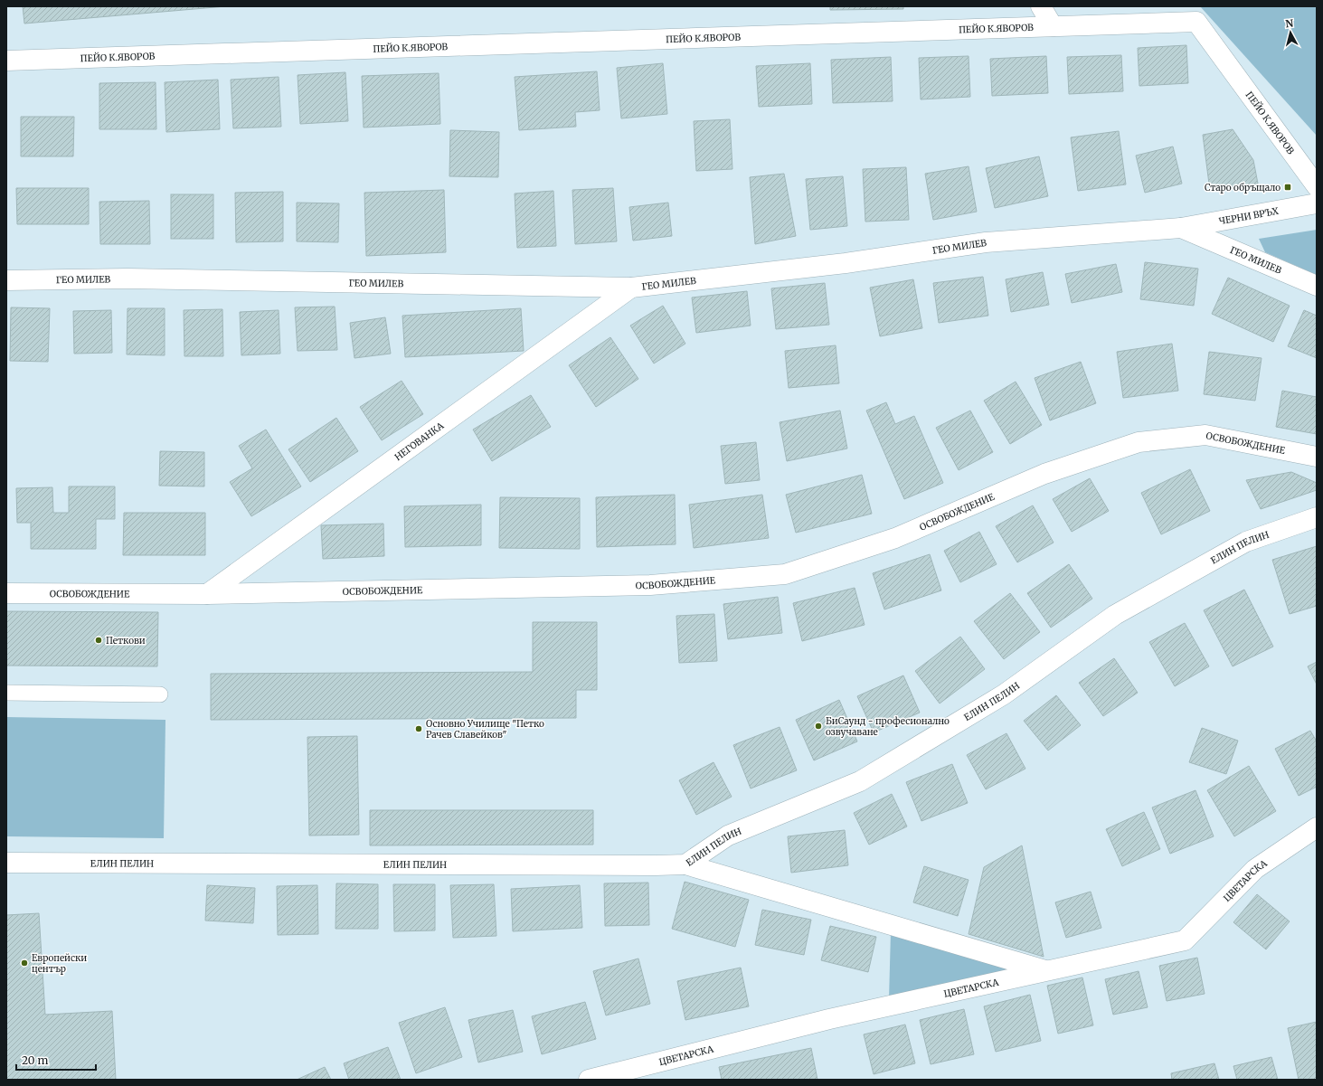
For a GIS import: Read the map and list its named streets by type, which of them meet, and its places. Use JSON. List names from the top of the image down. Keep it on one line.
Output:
{"streets":{"street":["ПЕЙО К.ЯВОРОВ","ЧЕРНИ ВРЪХ","ГЕО МИЛЕВ","НЕГОВАНКА","ОСВОБОЖДЕНИЕ","ЕЛИН ПЕЛИН","ЦВЕТАРСКА"]},"crossings":[["ЧЕРНИ ВРЪХ","ГЕО МИЛЕВ"],["ГЕО МИЛЕВ","НЕГОВАНКА"],["НЕГОВАНКА","ОСВОБОЖДЕНИЕ"]],"places":{"transit":["Старо обръщало"],"other":["Петкови","БиСаунд - професионално озвучаване","Основно Училище \"Петко Рачев Славейков\"","Европейски център"]},"scale_bar":"20 m","north":"top"}
